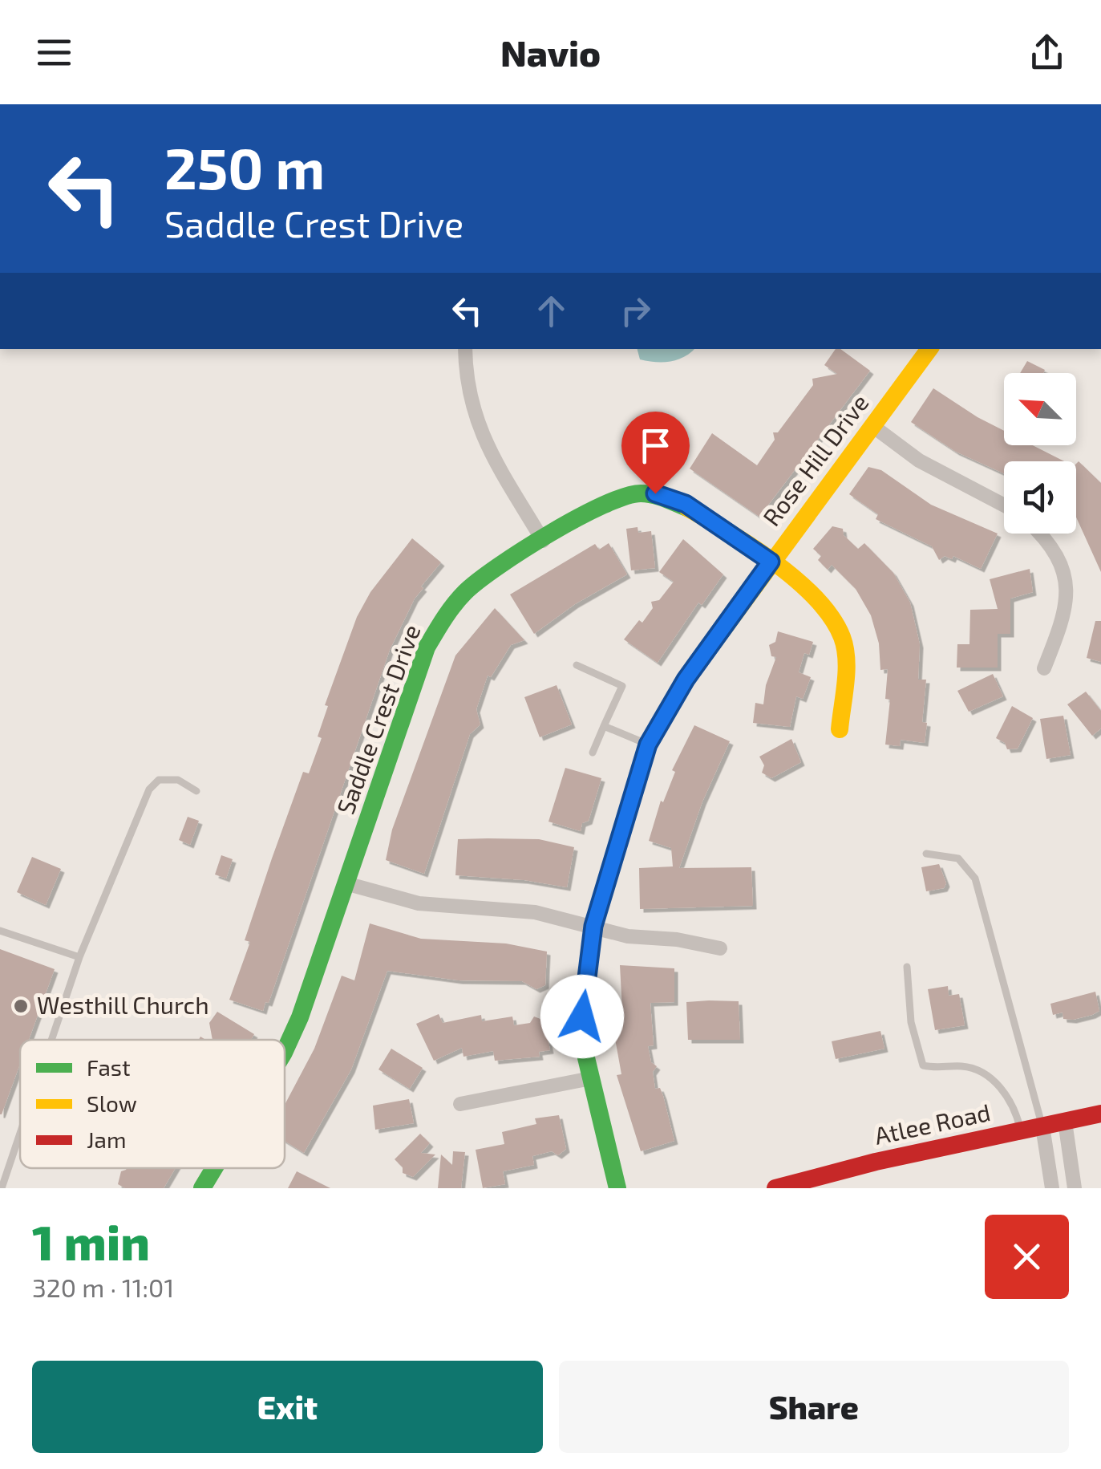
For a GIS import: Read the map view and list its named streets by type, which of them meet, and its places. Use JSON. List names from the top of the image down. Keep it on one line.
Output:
{"streets":{"street":["Rose Hill Drive","Saddle Crest Drive","Atlee Road"]},"crossings":[["Rose Hill Drive","Saddle Crest Drive"]],"places":["Westhill Church"],"legend":["Fast","Slow","Jam"],"north":"top left","page":{"header":"Navio","turn":["250 m","Saddle Crest Drive"],"heading":["1 min","320 m · 11:01"],"buttons":["Exit","Share"]}}
